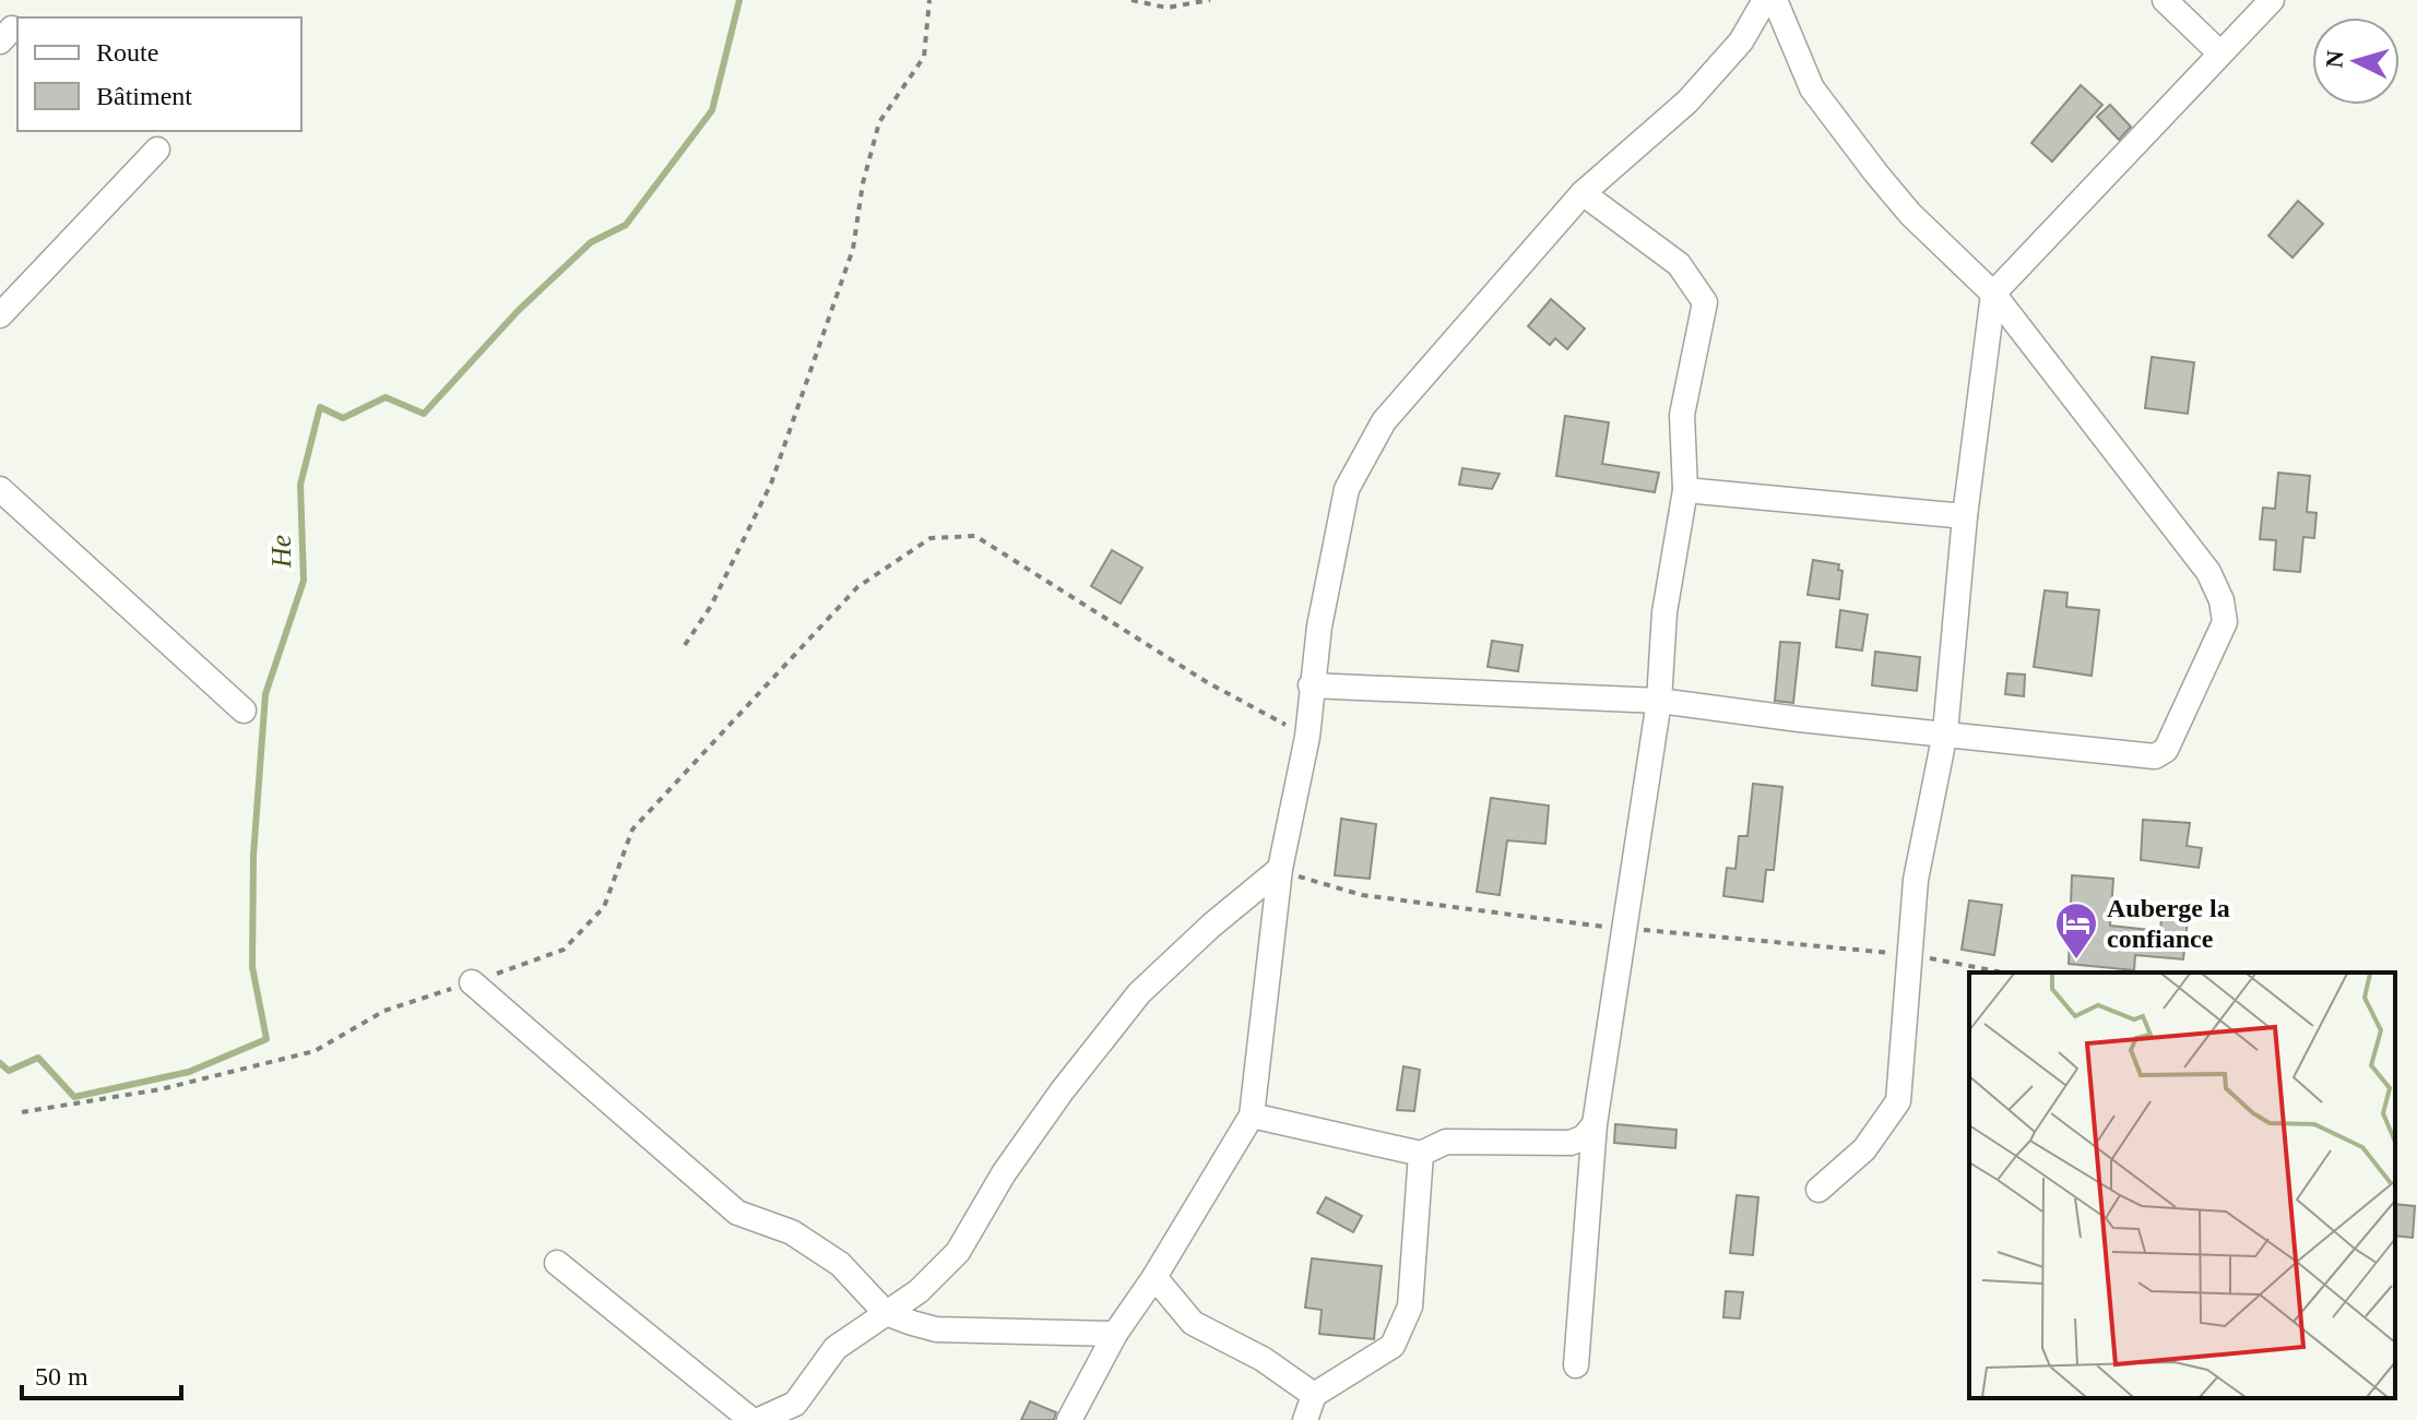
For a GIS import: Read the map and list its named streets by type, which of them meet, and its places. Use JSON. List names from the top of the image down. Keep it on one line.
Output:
{"water":["He"],"places":{"hotel":["Auberge la confiance"]},"legend":["Route","Bâtiment"],"scale_bar":"50 m","north":"left"}
